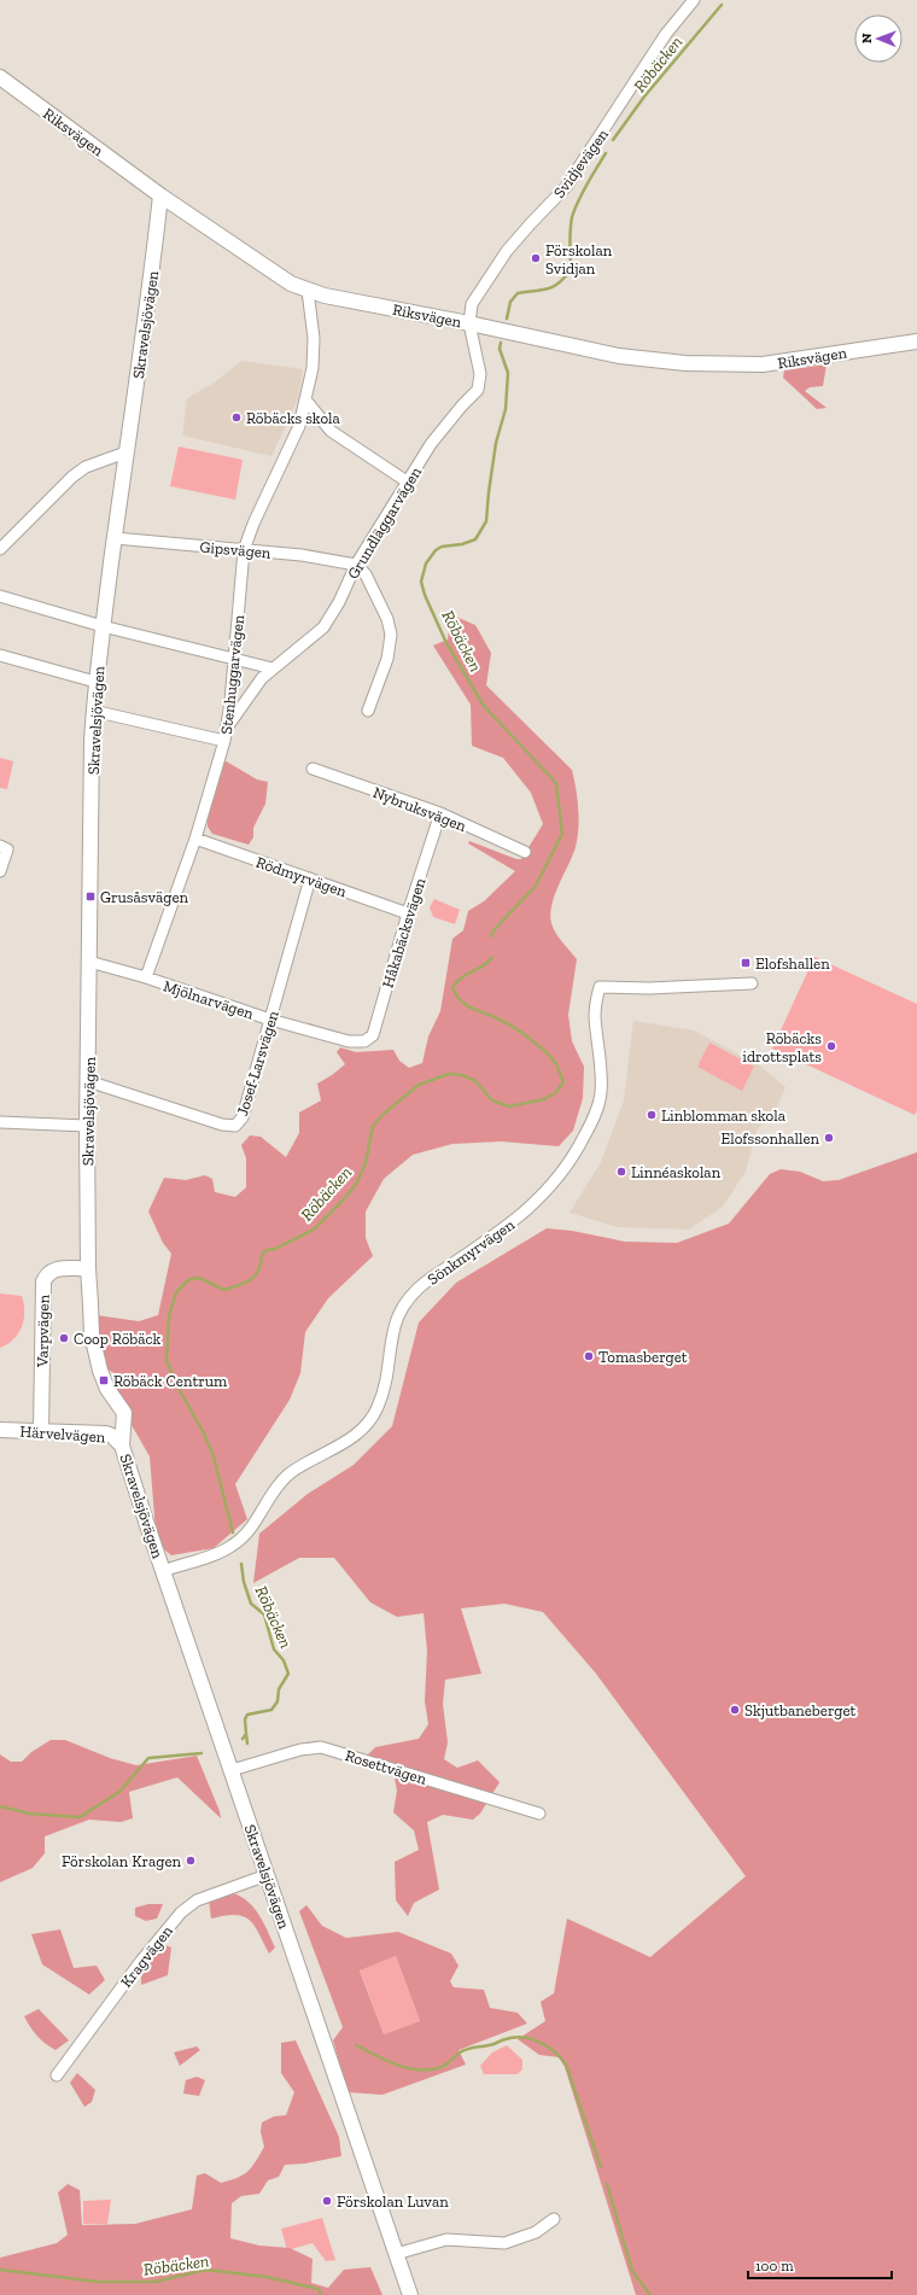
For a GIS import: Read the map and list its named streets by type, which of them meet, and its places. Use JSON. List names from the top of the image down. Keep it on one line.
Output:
{"streets":{"street":["Riksvägen","Svidjevägen","Skravelsjövägen","Grundläggarvägen","Gipsvägen","Stenhuggarvägen","Nybruksvägen","Rödmyrvägen","Håkabäcksvägen","Mjölnarvägen","Josef-Larsvägen","Sönkmyrvägen","Varpvägen","Härvelvägen","Rosettvägen","Kragvägen"]},"crossings":[["Riksvägen","Svidjevägen"],["Riksvägen","Skravelsjövägen"],["Riksvägen","Grundläggarvägen"],["Riksvägen","Stenhuggarvägen"],["Svidjevägen","Grundläggarvägen"],["Skravelsjövägen","Gipsvägen"],["Skravelsjövägen","Mjölnarvägen"],["Skravelsjövägen","Josef-Larsvägen"],["Skravelsjövägen","Sönkmyrvägen"],["Skravelsjövägen","Varpvägen"],["Skravelsjövägen","Härvelvägen"],["Skravelsjövägen","Rosettvägen"],["Skravelsjövägen","Kragvägen"],["Grundläggarvägen","Gipsvägen"],["Grundläggarvägen","Stenhuggarvägen"],["Gipsvägen","Stenhuggarvägen"],["Stenhuggarvägen","Rödmyrvägen"],["Stenhuggarvägen","Mjölnarvägen"],["Nybruksvägen","Håkabäcksvägen"],["Rödmyrvägen","Håkabäcksvägen"],["Rödmyrvägen","Josef-Larsvägen"],["Håkabäcksvägen","Mjölnarvägen"],["Mjölnarvägen","Josef-Larsvägen"],["Varpvägen","Härvelvägen"]],"water":["Röbäcken"],"places":{"other":["Förskolan Svidjan","Röbäcks skola","Röbäcks idrottsplats","Linblomman skola","Elofssonhallen","Linnéaskolan","Coop Röbäck","Tomasberget","Skjutbaneberget","Förskolan Kragen","Förskolan Luvan"],"transit":["Grusåsvägen","Elofshallen","Röbäck Centrum"]},"scale_bar":"100 m","north":"left"}
